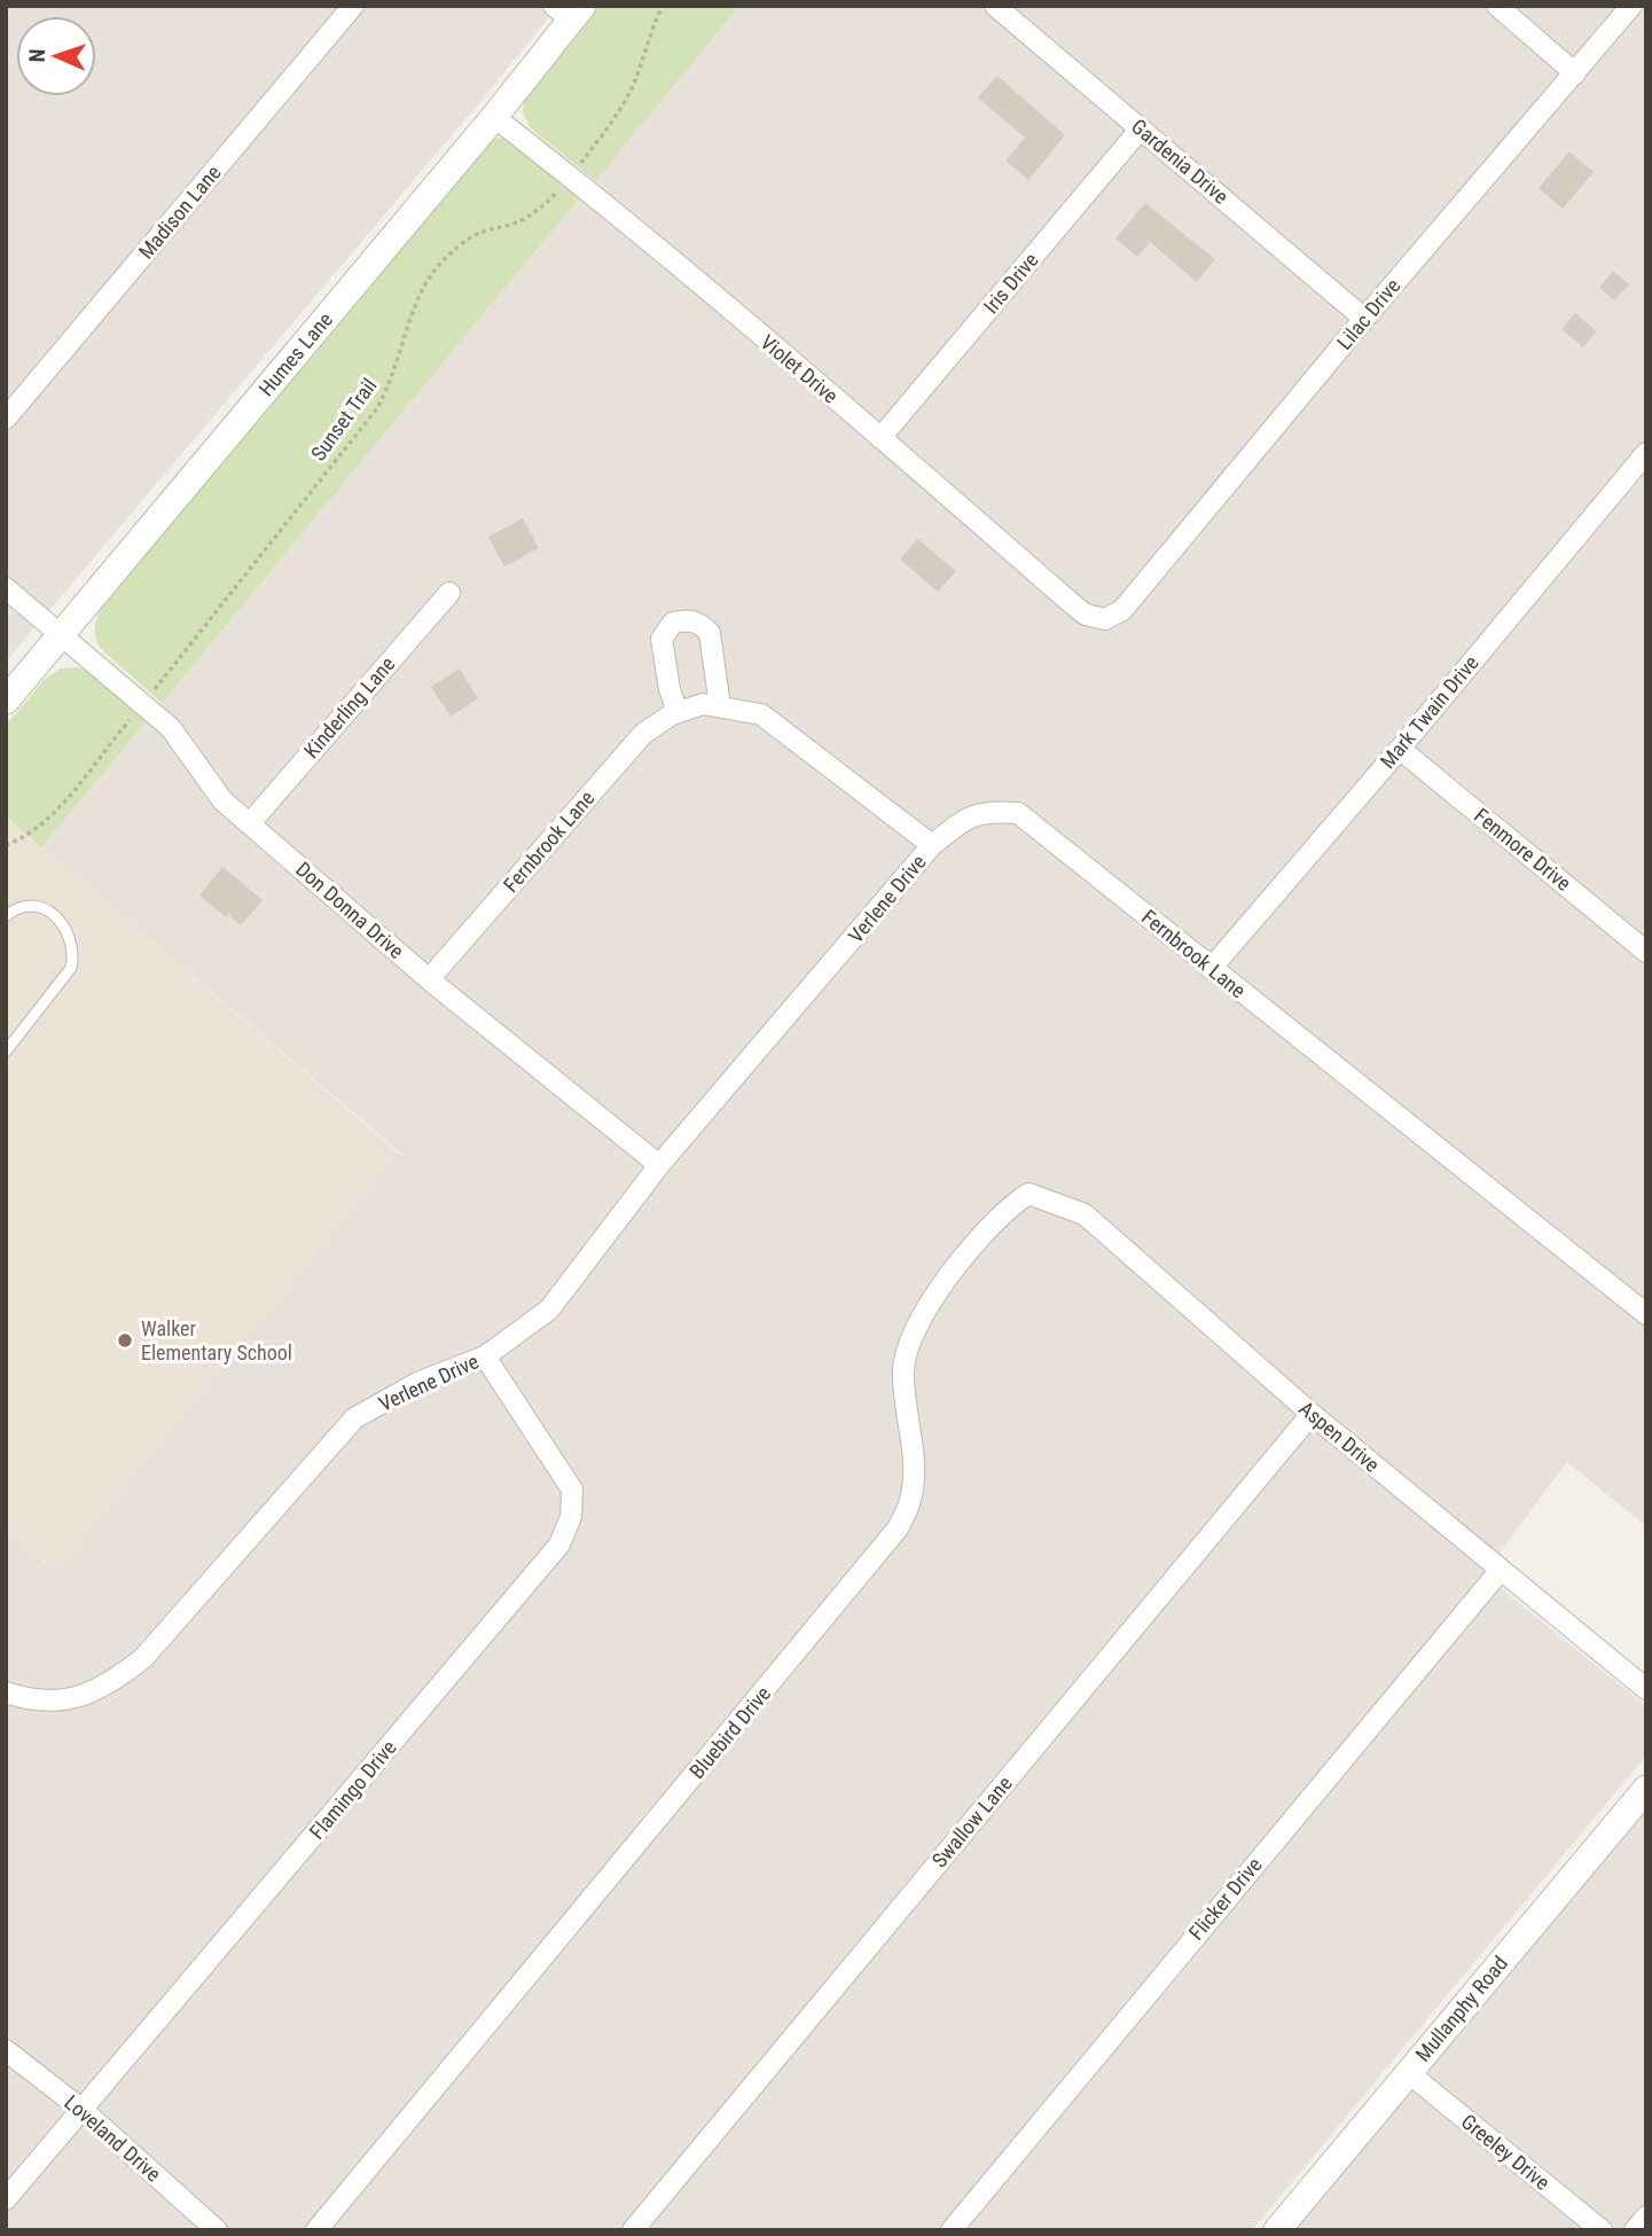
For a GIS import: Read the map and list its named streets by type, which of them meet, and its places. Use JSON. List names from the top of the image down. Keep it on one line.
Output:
{"streets":{"street":["Gardenia Drive","Madison Lane","Iris Drive","Lilac Drive","Humes Lane","Violet Drive","Kinderling Lane","Mark Twain Drive","Fernbrook Lane","Fenmore Drive","Verlene Drive","Don Donna Drive","Aspen Drive","Bluebird Drive","Flamingo Drive","Swallow Lane","Flicker Drive","Mullanphy Road","Loveland Drive","Greeley Drive"],"path":["Sunset Trail"]},"crossings":[["Gardenia Drive","Iris Drive"],["Gardenia Drive","Lilac Drive"],["Iris Drive","Violet Drive"],["Lilac Drive","Violet Drive"],["Humes Lane","Violet Drive"],["Humes Lane","Don Donna Drive"],["Kinderling Lane","Don Donna Drive"],["Mark Twain Drive","Fernbrook Lane"],["Mark Twain Drive","Fenmore Drive"],["Fernbrook Lane","Verlene Drive"],["Fernbrook Lane","Don Donna Drive"],["Verlene Drive","Don Donna Drive"],["Verlene Drive","Flamingo Drive"],["Aspen Drive","Bluebird Drive"],["Aspen Drive","Swallow Lane"],["Aspen Drive","Flicker Drive"],["Flamingo Drive","Loveland Drive"],["Mullanphy Road","Greeley Drive"]],"places":["Walker Elementary School"],"north":"left"}
